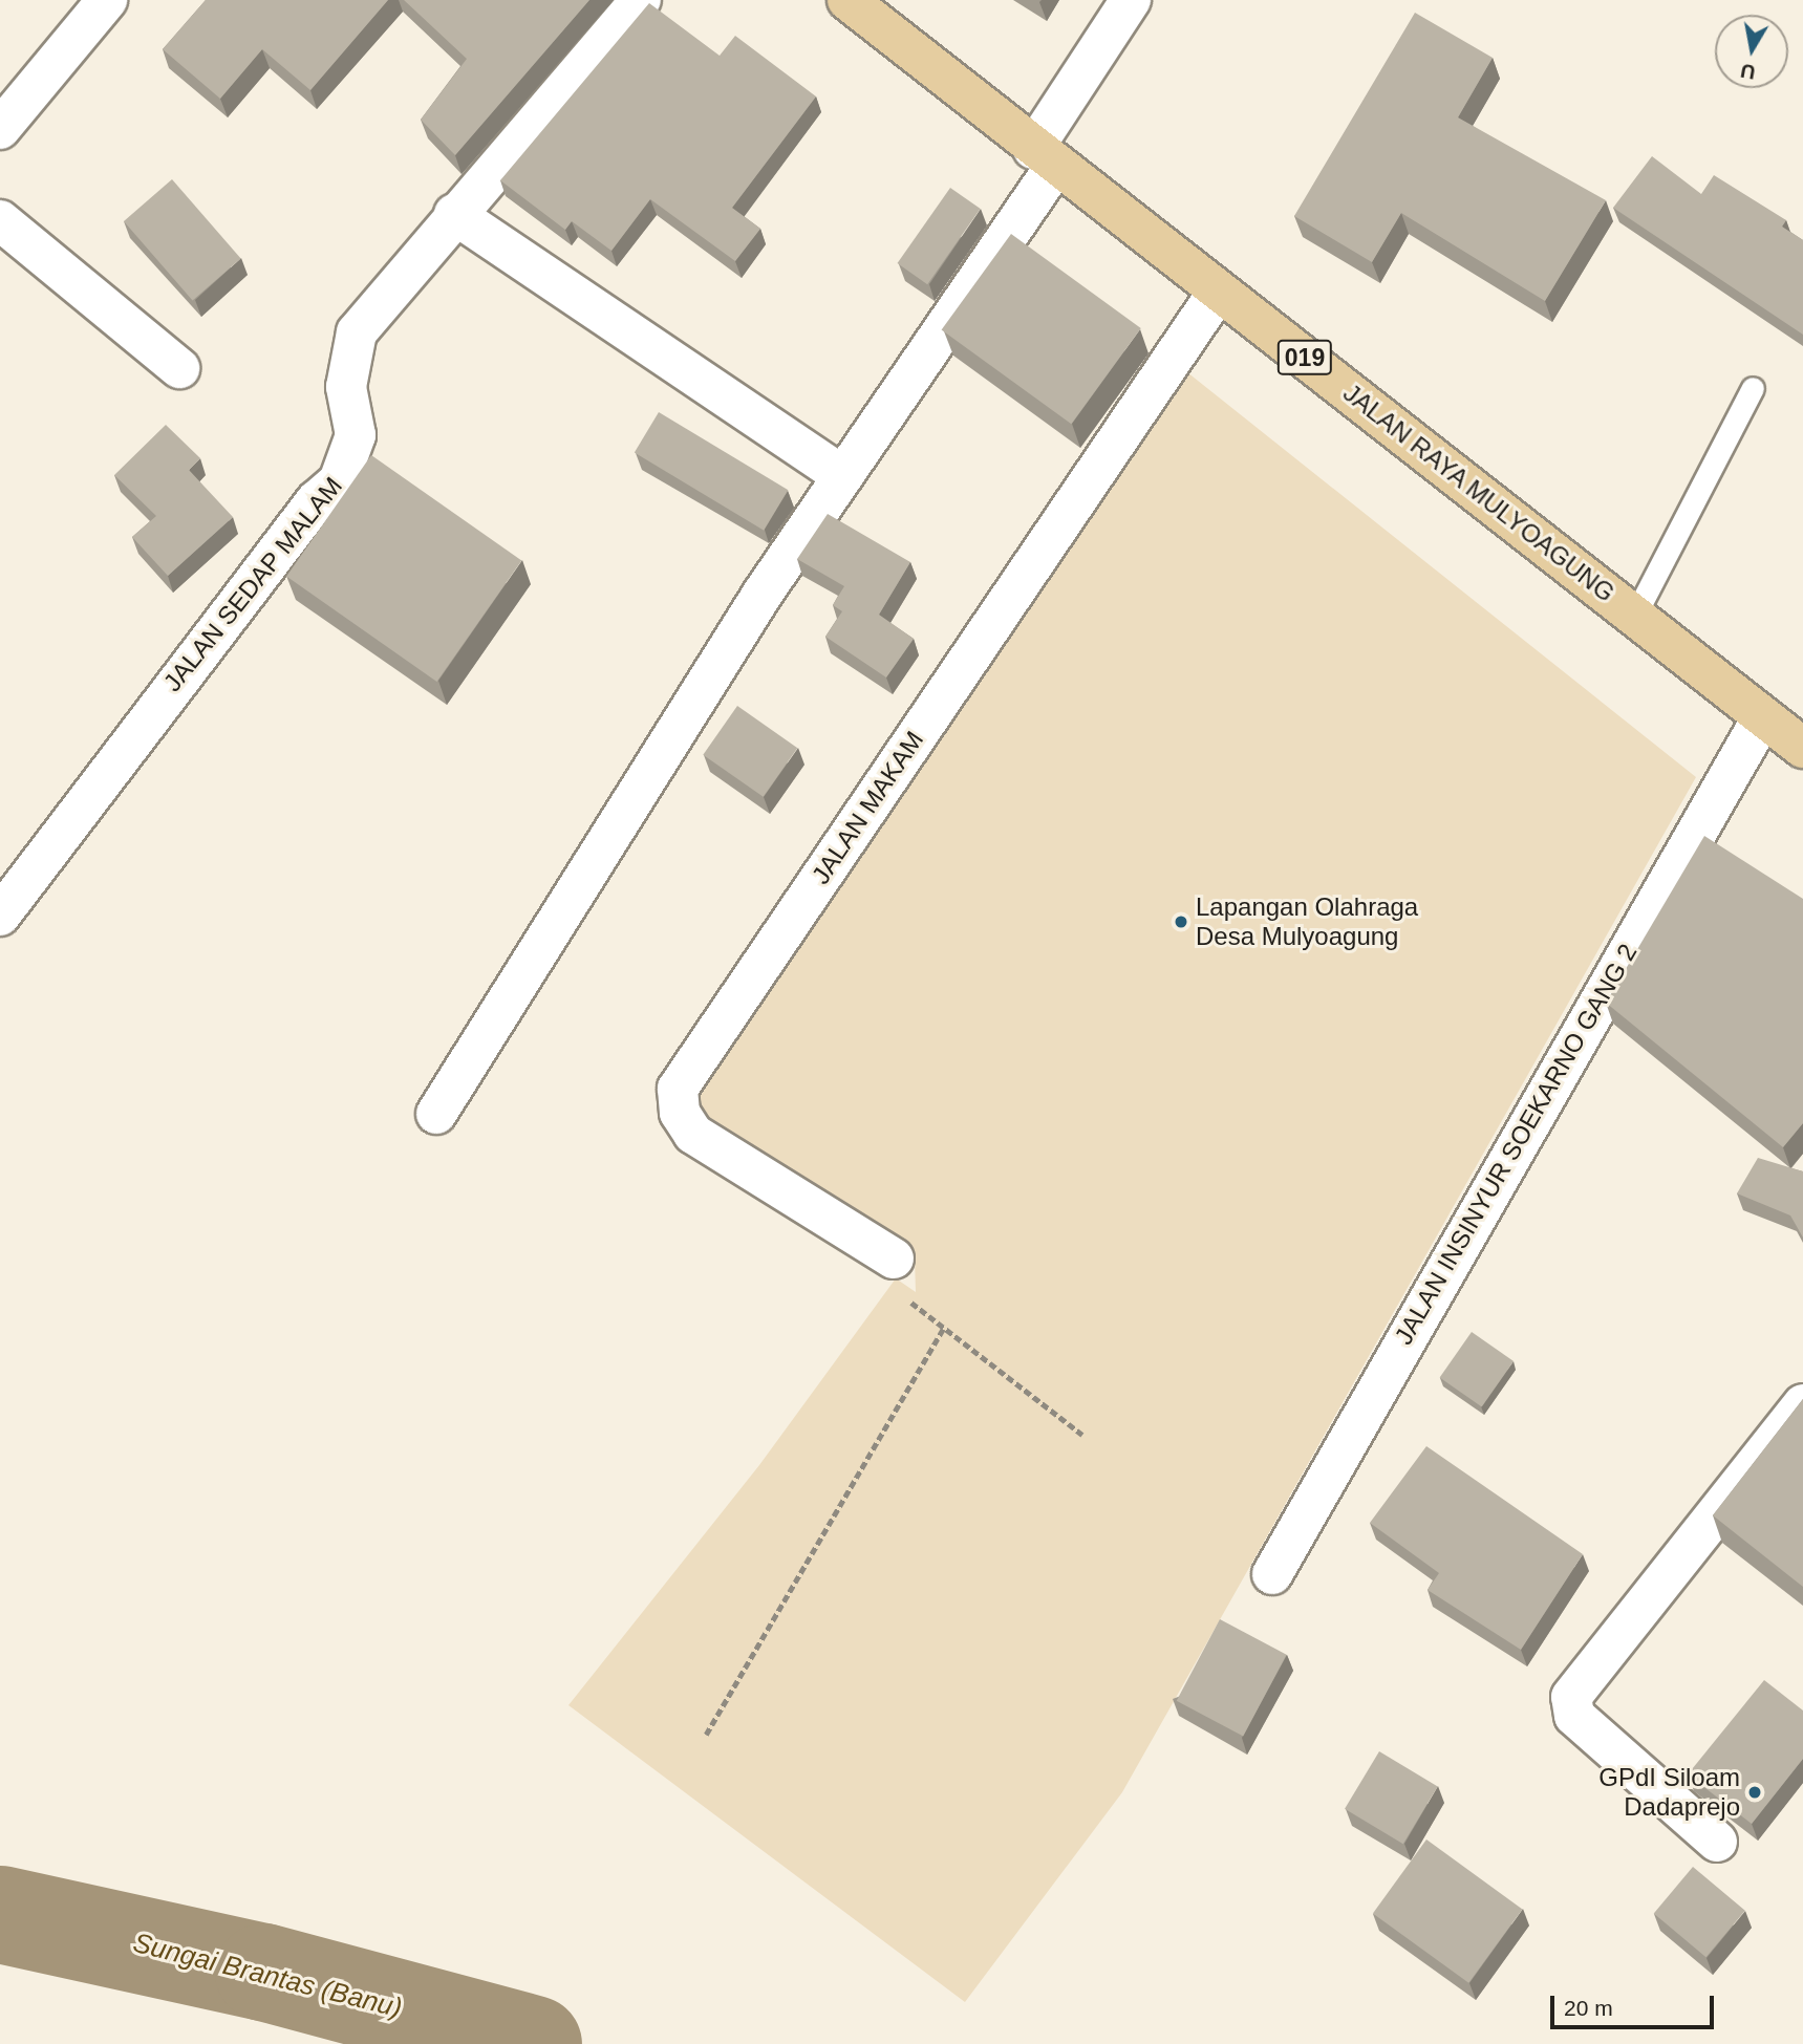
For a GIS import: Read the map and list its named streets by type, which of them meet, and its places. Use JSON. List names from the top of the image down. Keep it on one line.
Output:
{"streets":{"main road":["019","JALAN RAYA MULYOAGUNG"],"street":["JALAN SEDAP MALAM","JALAN MAKAM","JALAN INSINYUR SOEKARNO GANG 2"]},"crossings":[["JALAN RAYA MULYOAGUNG","JALAN MAKAM"],["JALAN RAYA MULYOAGUNG","JALAN INSINYUR SOEKARNO GANG 2"]],"water":["Sungai Brantas (Banu)"],"places":["Lapangan Olahraga Desa Mulyoagung","GPdI Siloam Dadaprejo"],"scale_bar":"20 m","north":"bottom"}
